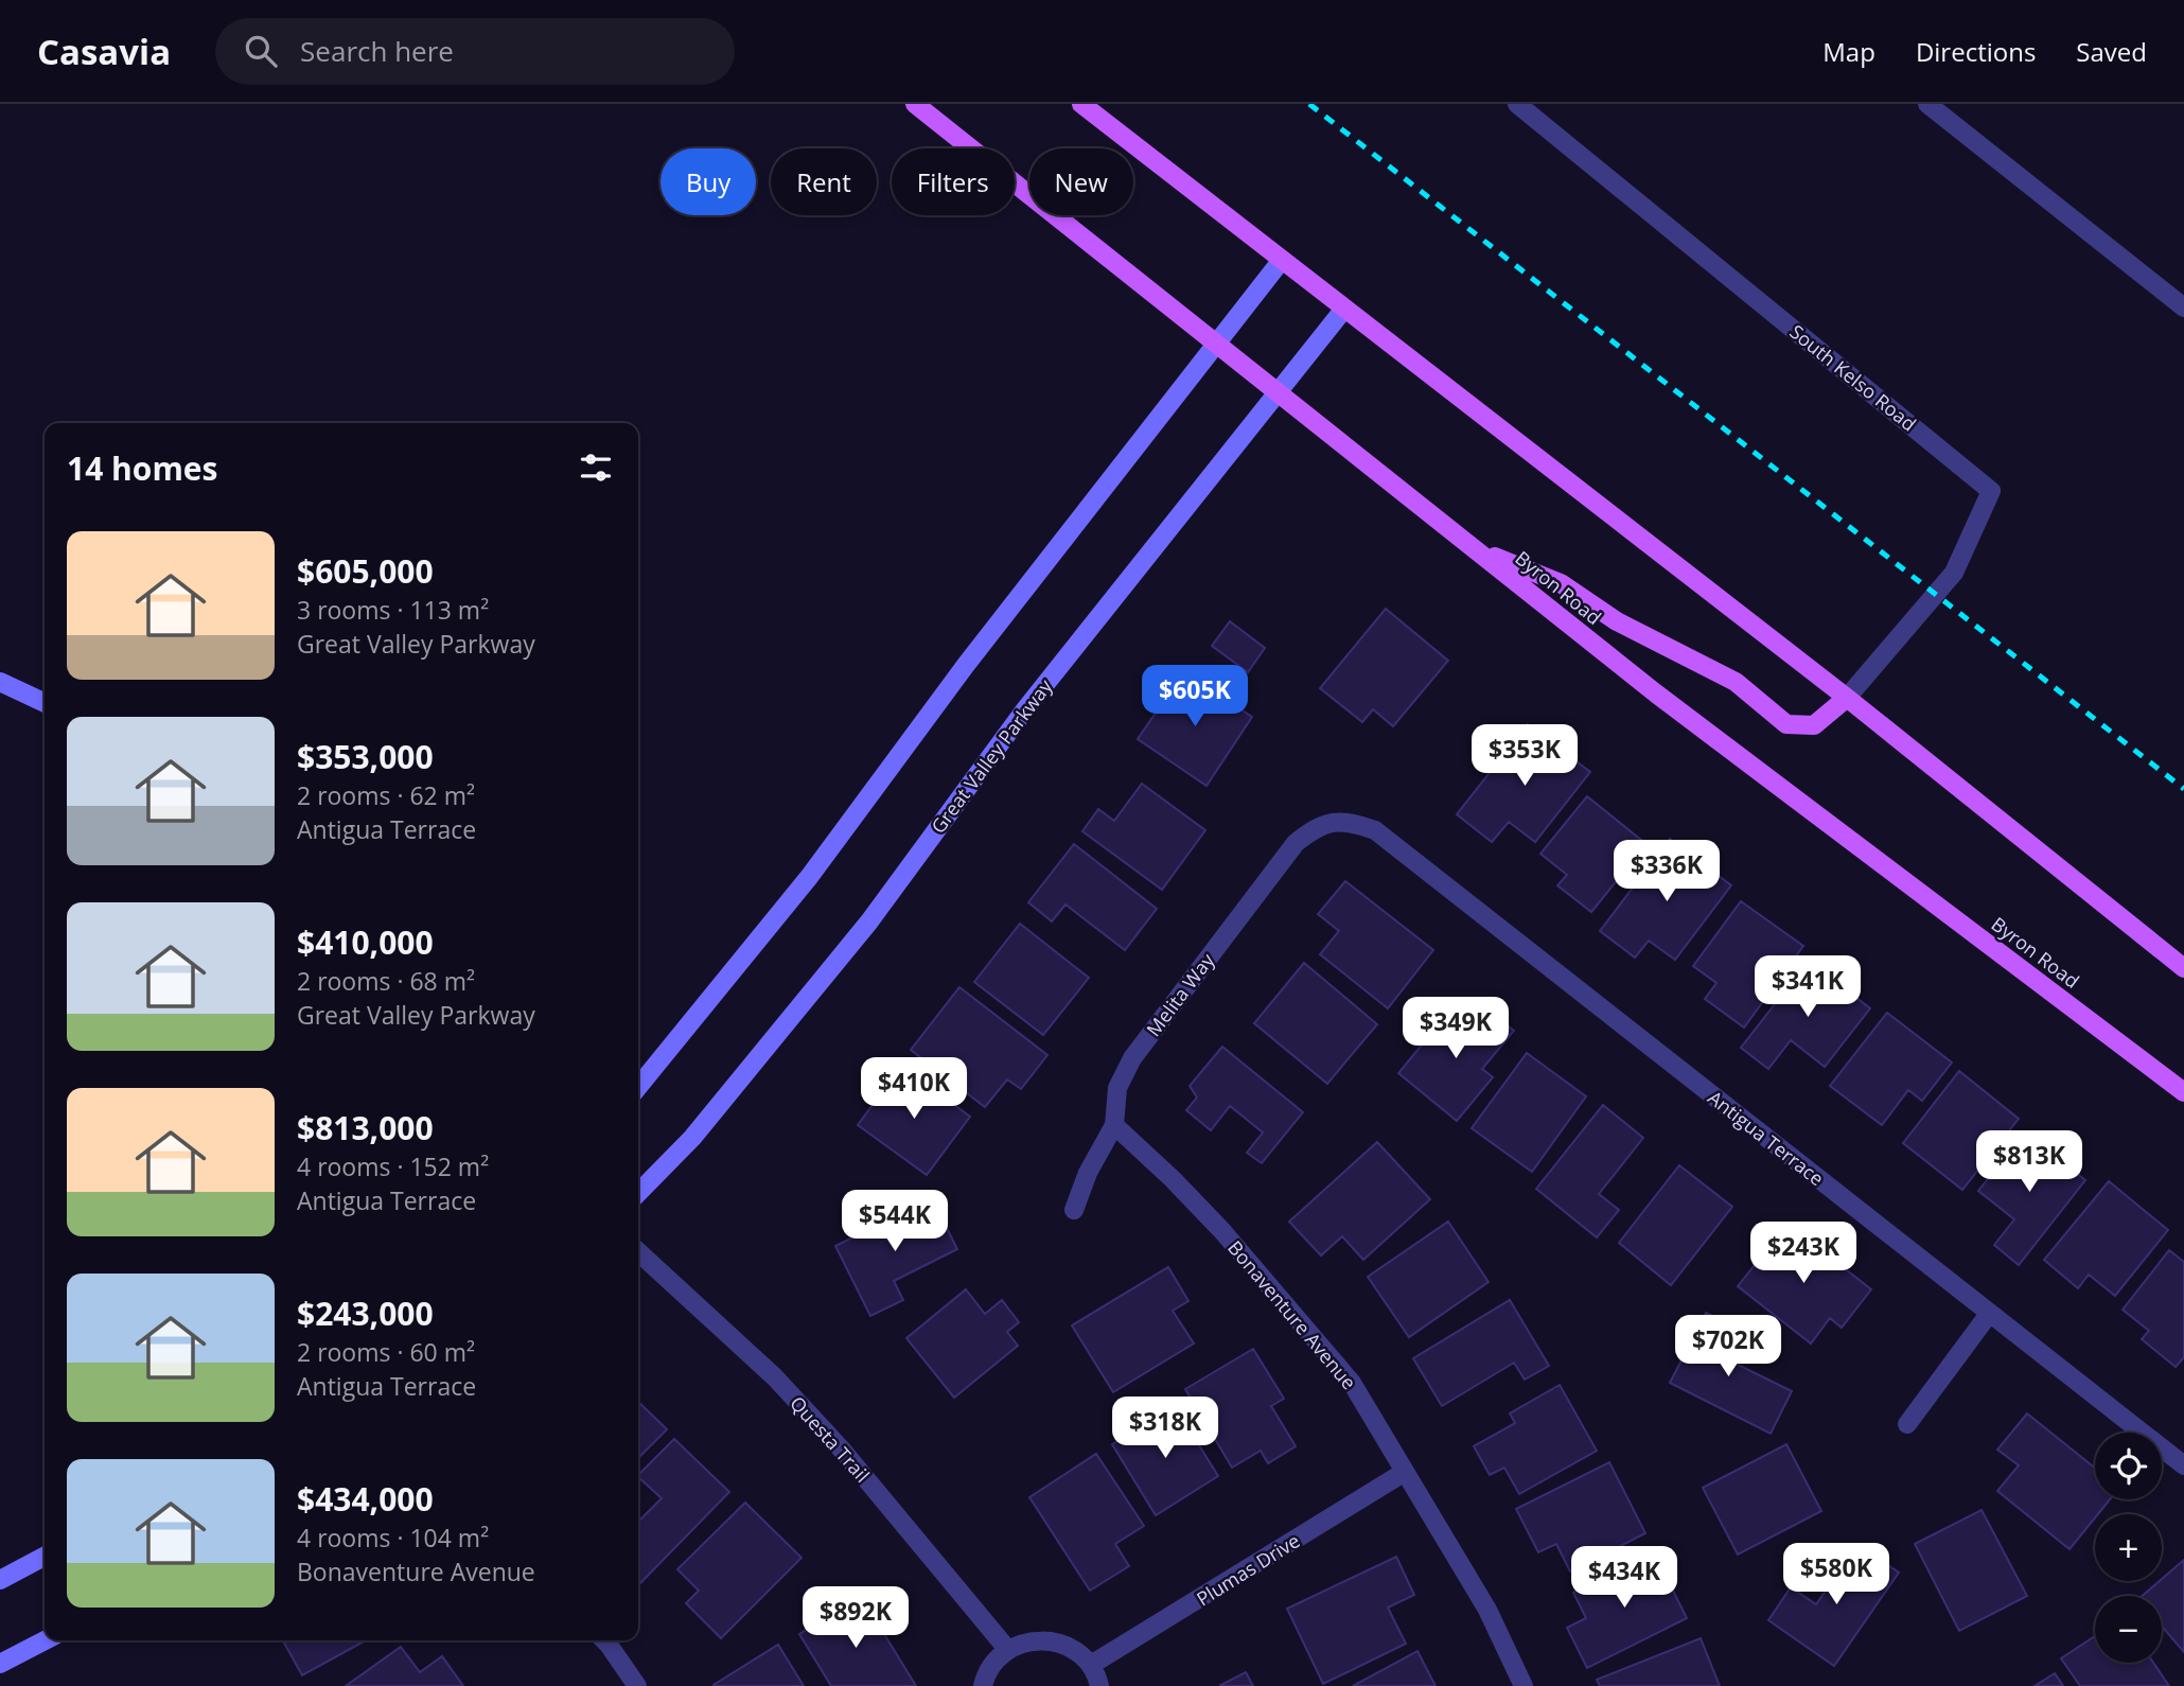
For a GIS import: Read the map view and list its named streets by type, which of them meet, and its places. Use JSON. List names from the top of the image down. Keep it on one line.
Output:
{"streets":{"main road":["Byron Road","Great Valley Parkway"],"street":["South Kelso Road","Melita Way","Antigua Terrace","Bonaventure Avenue","Questa Trail","Plumas Drive"]},"crossings":[["Byron Road","Great Valley Parkway"],["Melita Way","Antigua Terrace"],["Melita Way","Bonaventure Avenue"],["Bonaventure Avenue","Plumas Drive"]],"page":{"header":"Casavia","search":"Search here","nav":["Map","Directions","Saved"],"chip":["Buy","Rent","Filters","New"],"heading":"14 homes","list":[{"name":"$605,000","note":"3 rooms · 113 m² · Great Valley Parkway"},{"name":"$353,000","note":"2 rooms · 62 m² · Antigua Terrace"},{"name":"$410,000","note":"2 rooms · 68 m² · Great Valley Parkway"},{"name":"$813,000","note":"4 rooms · 152 m² · Antigua Terrace"},{"name":"$243,000","note":"2 rooms · 60 m² · Antigua Terrace"},{"name":"$434,000","note":"4 rooms · 104 m² · Bonaventure Avenue"}],"price":["$605K","$353K","$336K","$341K","$349K","$410K","$813K","$544K","$243K","$702K","$318K","$580K","$434K","$892K"],"map_buttons":["+","−"]}}
